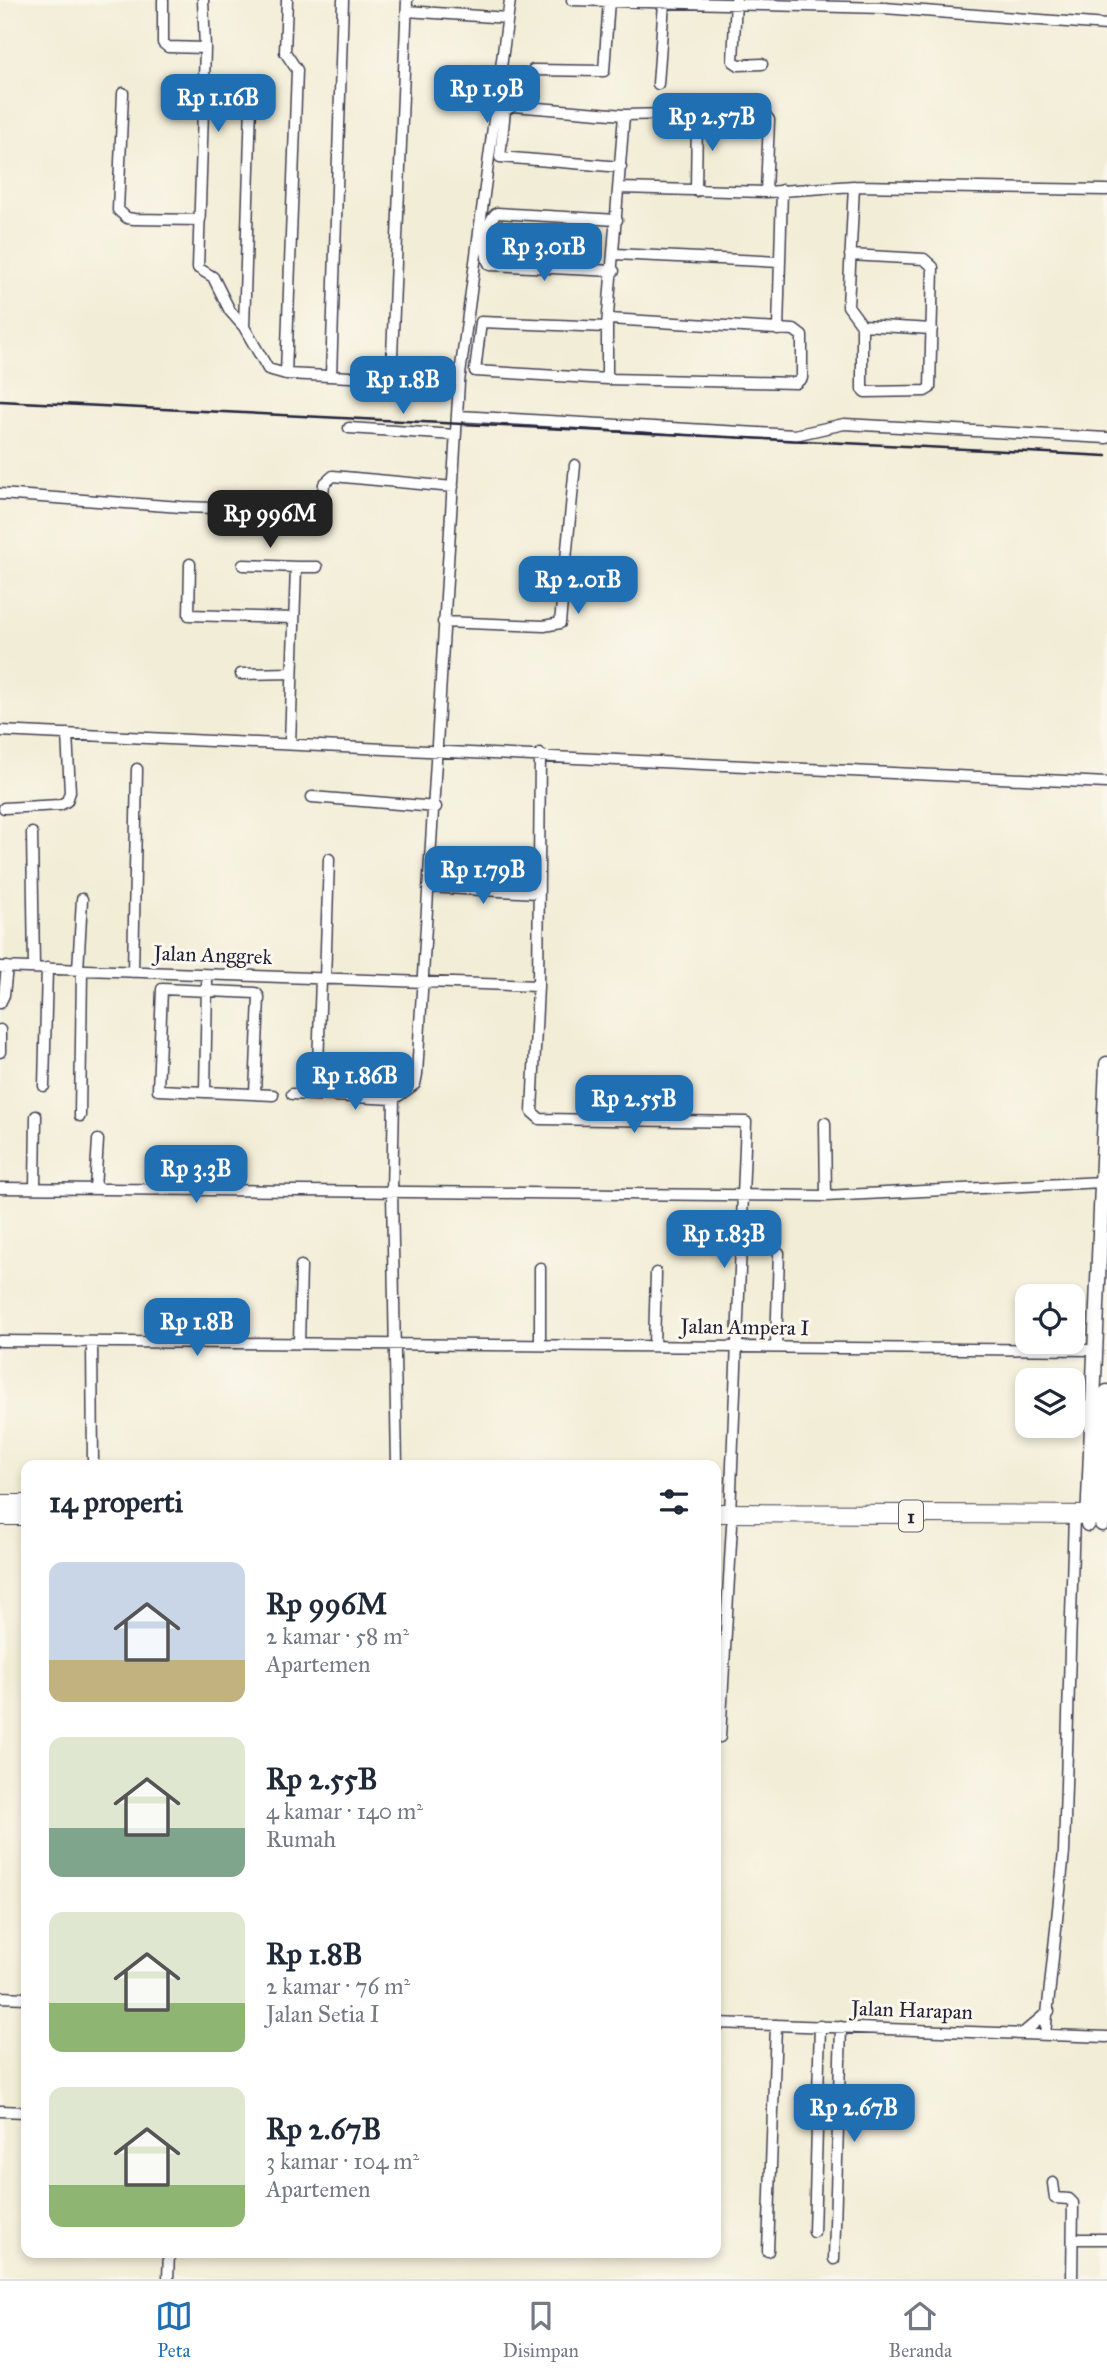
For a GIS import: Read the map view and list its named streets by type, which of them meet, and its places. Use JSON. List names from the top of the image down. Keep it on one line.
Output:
{"streets":{"highway":["1"],"street":["Jalan Anggrek","Jalan Ampera I","Jalan Harapan"]},"page":{"price":["Rp 1.9B","Rp 1.16B","Rp 2.57B","Rp 3.01B","Rp 1.8B","Rp 996M","Rp 2.01B","Rp 1.79B","Rp 1.86B","Rp 2.55B","Rp 3.3B","Rp 1.83B","Rp 1.8B","Rp 2.67B"],"heading":"14 properti","list":[{"name":"Rp 996M","note":"2 kamar · 58 m² · Apartemen"},{"name":"Rp 2.55B","note":"4 kamar · 140 m² · Rumah"},{"name":"Rp 1.8B","note":"2 kamar · 76 m² · Jalan Setia I"},{"name":"Rp 2.67B","note":"3 kamar · 104 m² · Apartemen"}],"tabs":["Peta","Disimpan","Beranda"]}}
